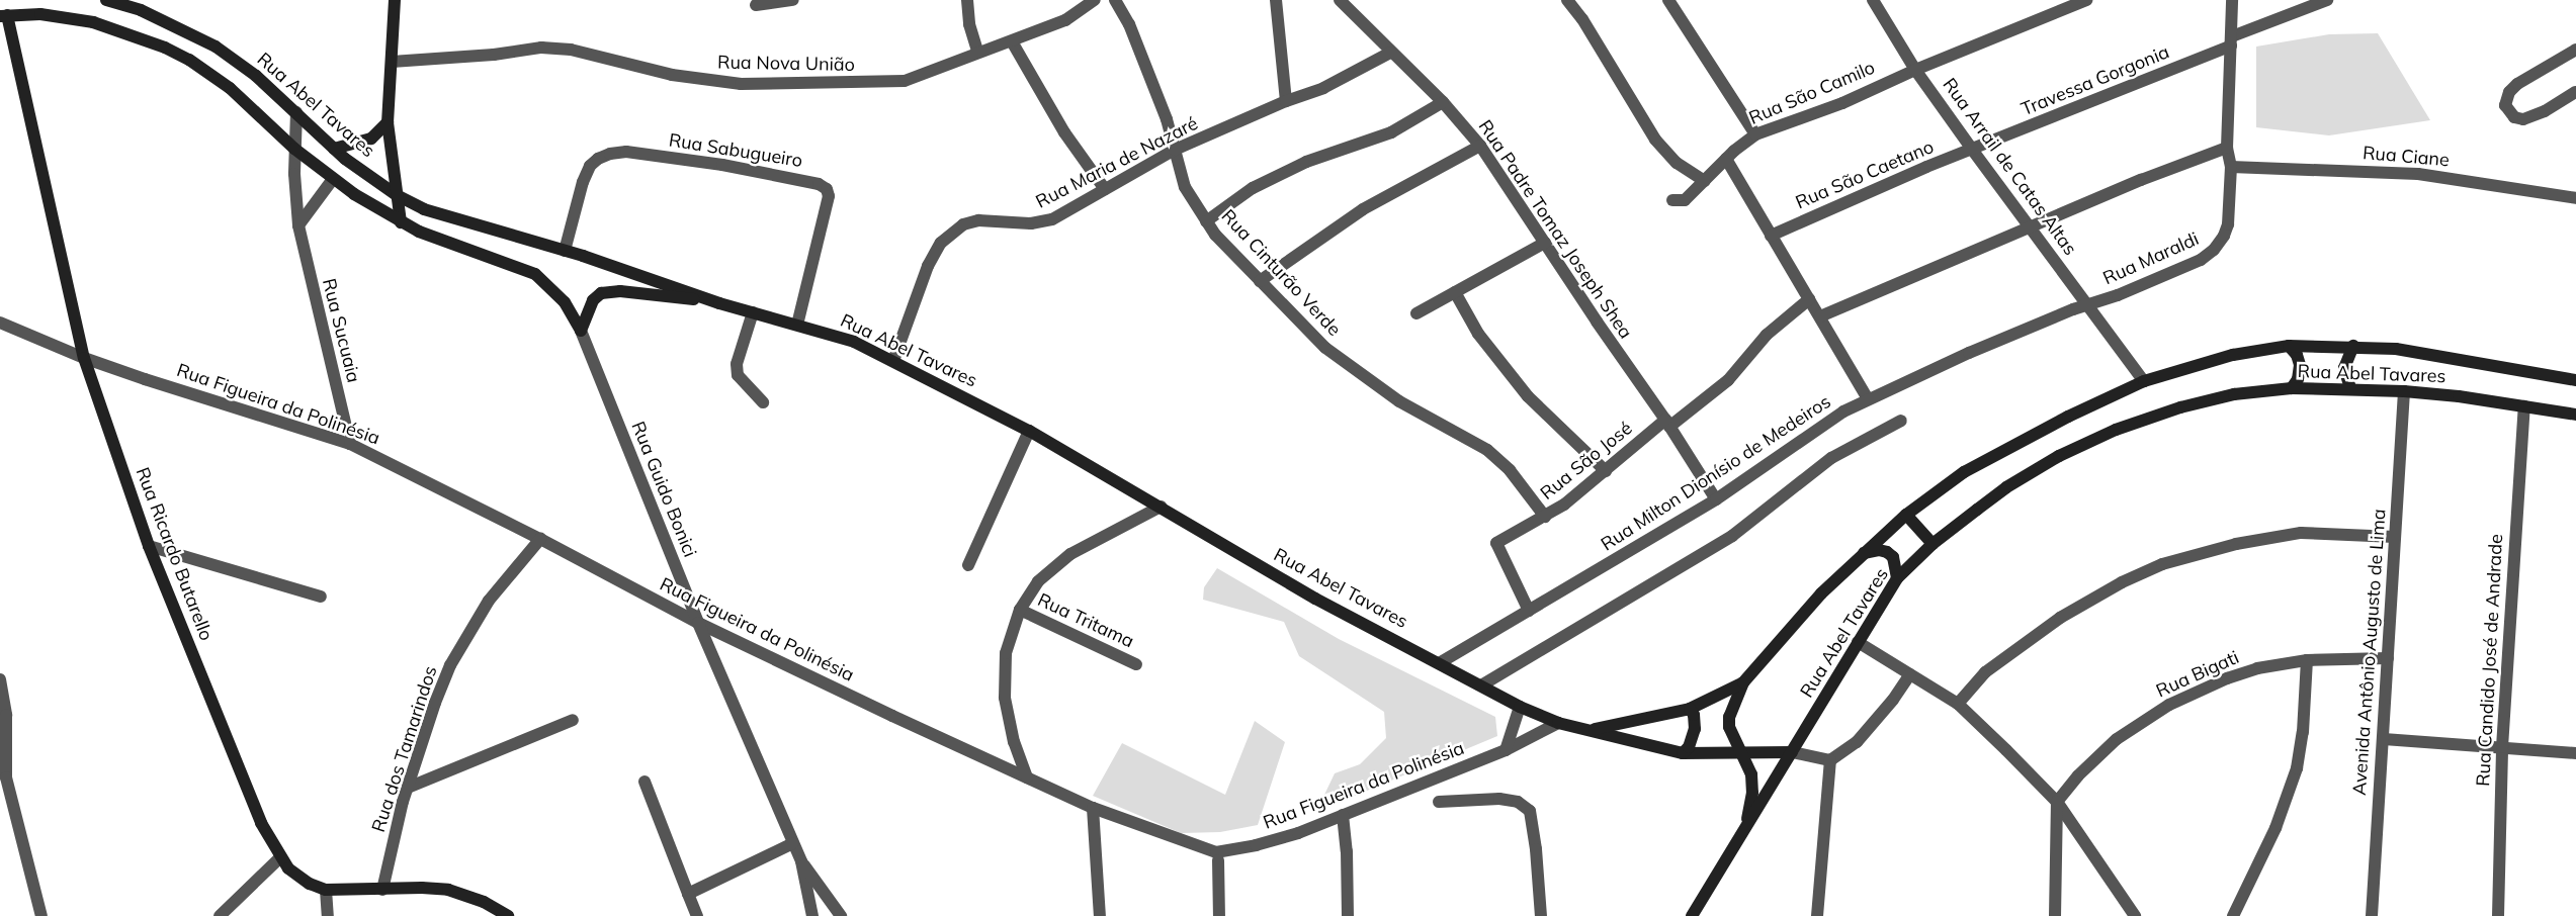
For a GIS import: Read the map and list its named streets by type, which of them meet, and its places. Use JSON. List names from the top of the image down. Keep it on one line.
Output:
{"streets":{"street":["Rua Nova União","Travessa Gorgonia","Rua São Camilo","Rua Abel Tavares","Rua Sabugueiro","Rua Ciane","Rua Maria de Nazaré","Rua Arrail de Catas Altas","Rua São Caetano","Rua Padre Tomaz Joseph Shea","Rua Maraldi","Rua Cinturão Verde","Rua Sucuaia","Rua Figueira da Polinésia","Rua São José","Rua Milton Dionísio de Medeiros","Rua Guido Bonici","Rua Ricardo Butarello","Rua Tritama","Avenida Antônio Augusto de Lima","Rua Candido José de Andrade","Rua Bigati","Rua dos Tamarindos"]},"crossings":[["Travessa Gorgonia","Rua Arrail de Catas Altas"],["Travessa Gorgonia","Rua São Caetano"],["Travessa Gorgonia","Rua Maraldi"],["Rua São Camilo","Rua Arrail de Catas Altas"],["Rua Abel Tavares","Rua Sabugueiro"],["Rua Abel Tavares","Rua Maria de Nazaré"],["Rua Abel Tavares","Rua Arrail de Catas Altas"],["Rua Abel Tavares","Rua Sucuaia"],["Rua Abel Tavares","Rua Milton Dionísio de Medeiros"],["Rua Abel Tavares","Avenida Antônio Augusto de Lima"],["Rua Abel Tavares","Rua Candido José de Andrade"],["Rua Ciane","Rua Maraldi"],["Rua Maria de Nazaré","Rua Padre Tomaz Joseph Shea"],["Rua Maria de Nazaré","Rua Cinturão Verde"],["Rua Arrail de Catas Altas","Rua São Caetano"],["Rua Arrail de Catas Altas","Rua Maraldi"],["Rua Padre Tomaz Joseph Shea","Rua São José"],["Rua Padre Tomaz Joseph Shea","Rua Milton Dionísio de Medeiros"],["Rua Maraldi","Rua Milton Dionísio de Medeiros"],["Rua Cinturão Verde","Rua São José"],["Rua Sucuaia","Rua Figueira da Polinésia"],["Rua Figueira da Polinésia","Rua Guido Bonici"],["Rua Figueira da Polinésia","Rua Ricardo Butarello"],["Rua Figueira da Polinésia","Rua dos Tamarindos"],["Rua São José","Rua Milton Dionísio de Medeiros"],["Rua Ricardo Butarello","Rua dos Tamarindos"],["Avenida Antônio Augusto de Lima","Rua Bigati"]]}
